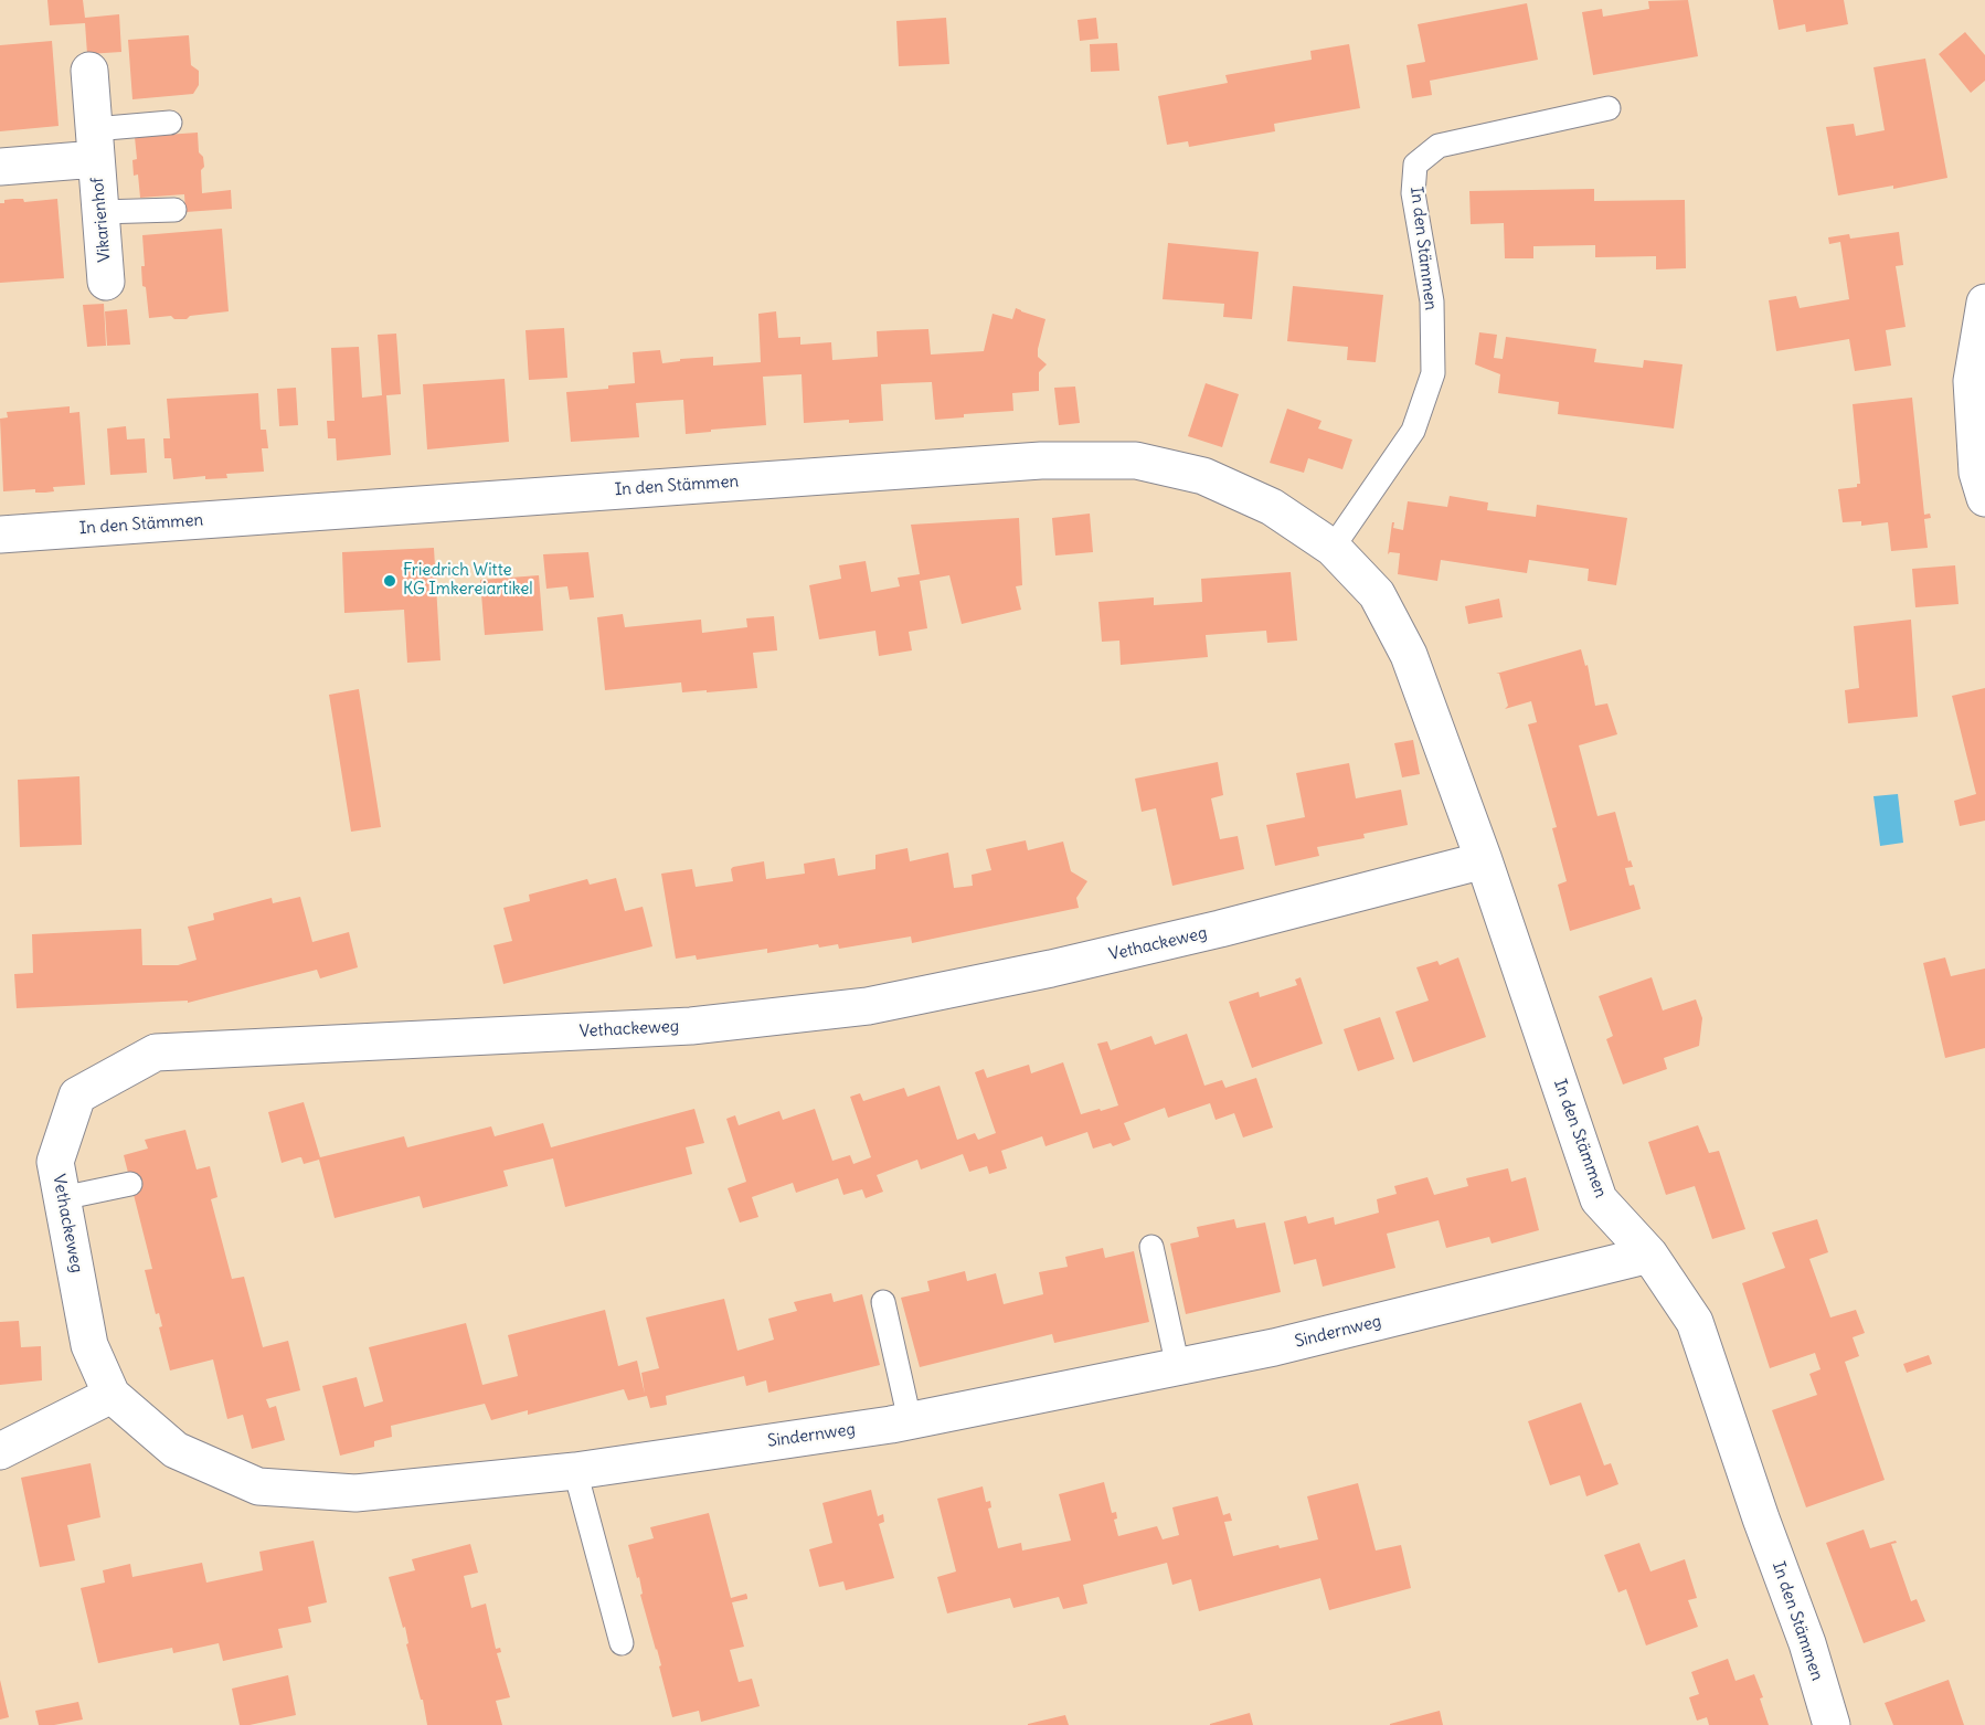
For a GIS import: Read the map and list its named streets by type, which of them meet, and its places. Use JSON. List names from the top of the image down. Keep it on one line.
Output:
{"streets":{"street":["Vikarienhof","In den Stämmen","Vethackeweg","Sindernweg"]},"crossings":[["In den Stämmen","Vethackeweg"],["In den Stämmen","Sindernweg"],["Vethackeweg","Sindernweg"]],"places":["Friedrich Witte KG Imkereiartikel"]}
